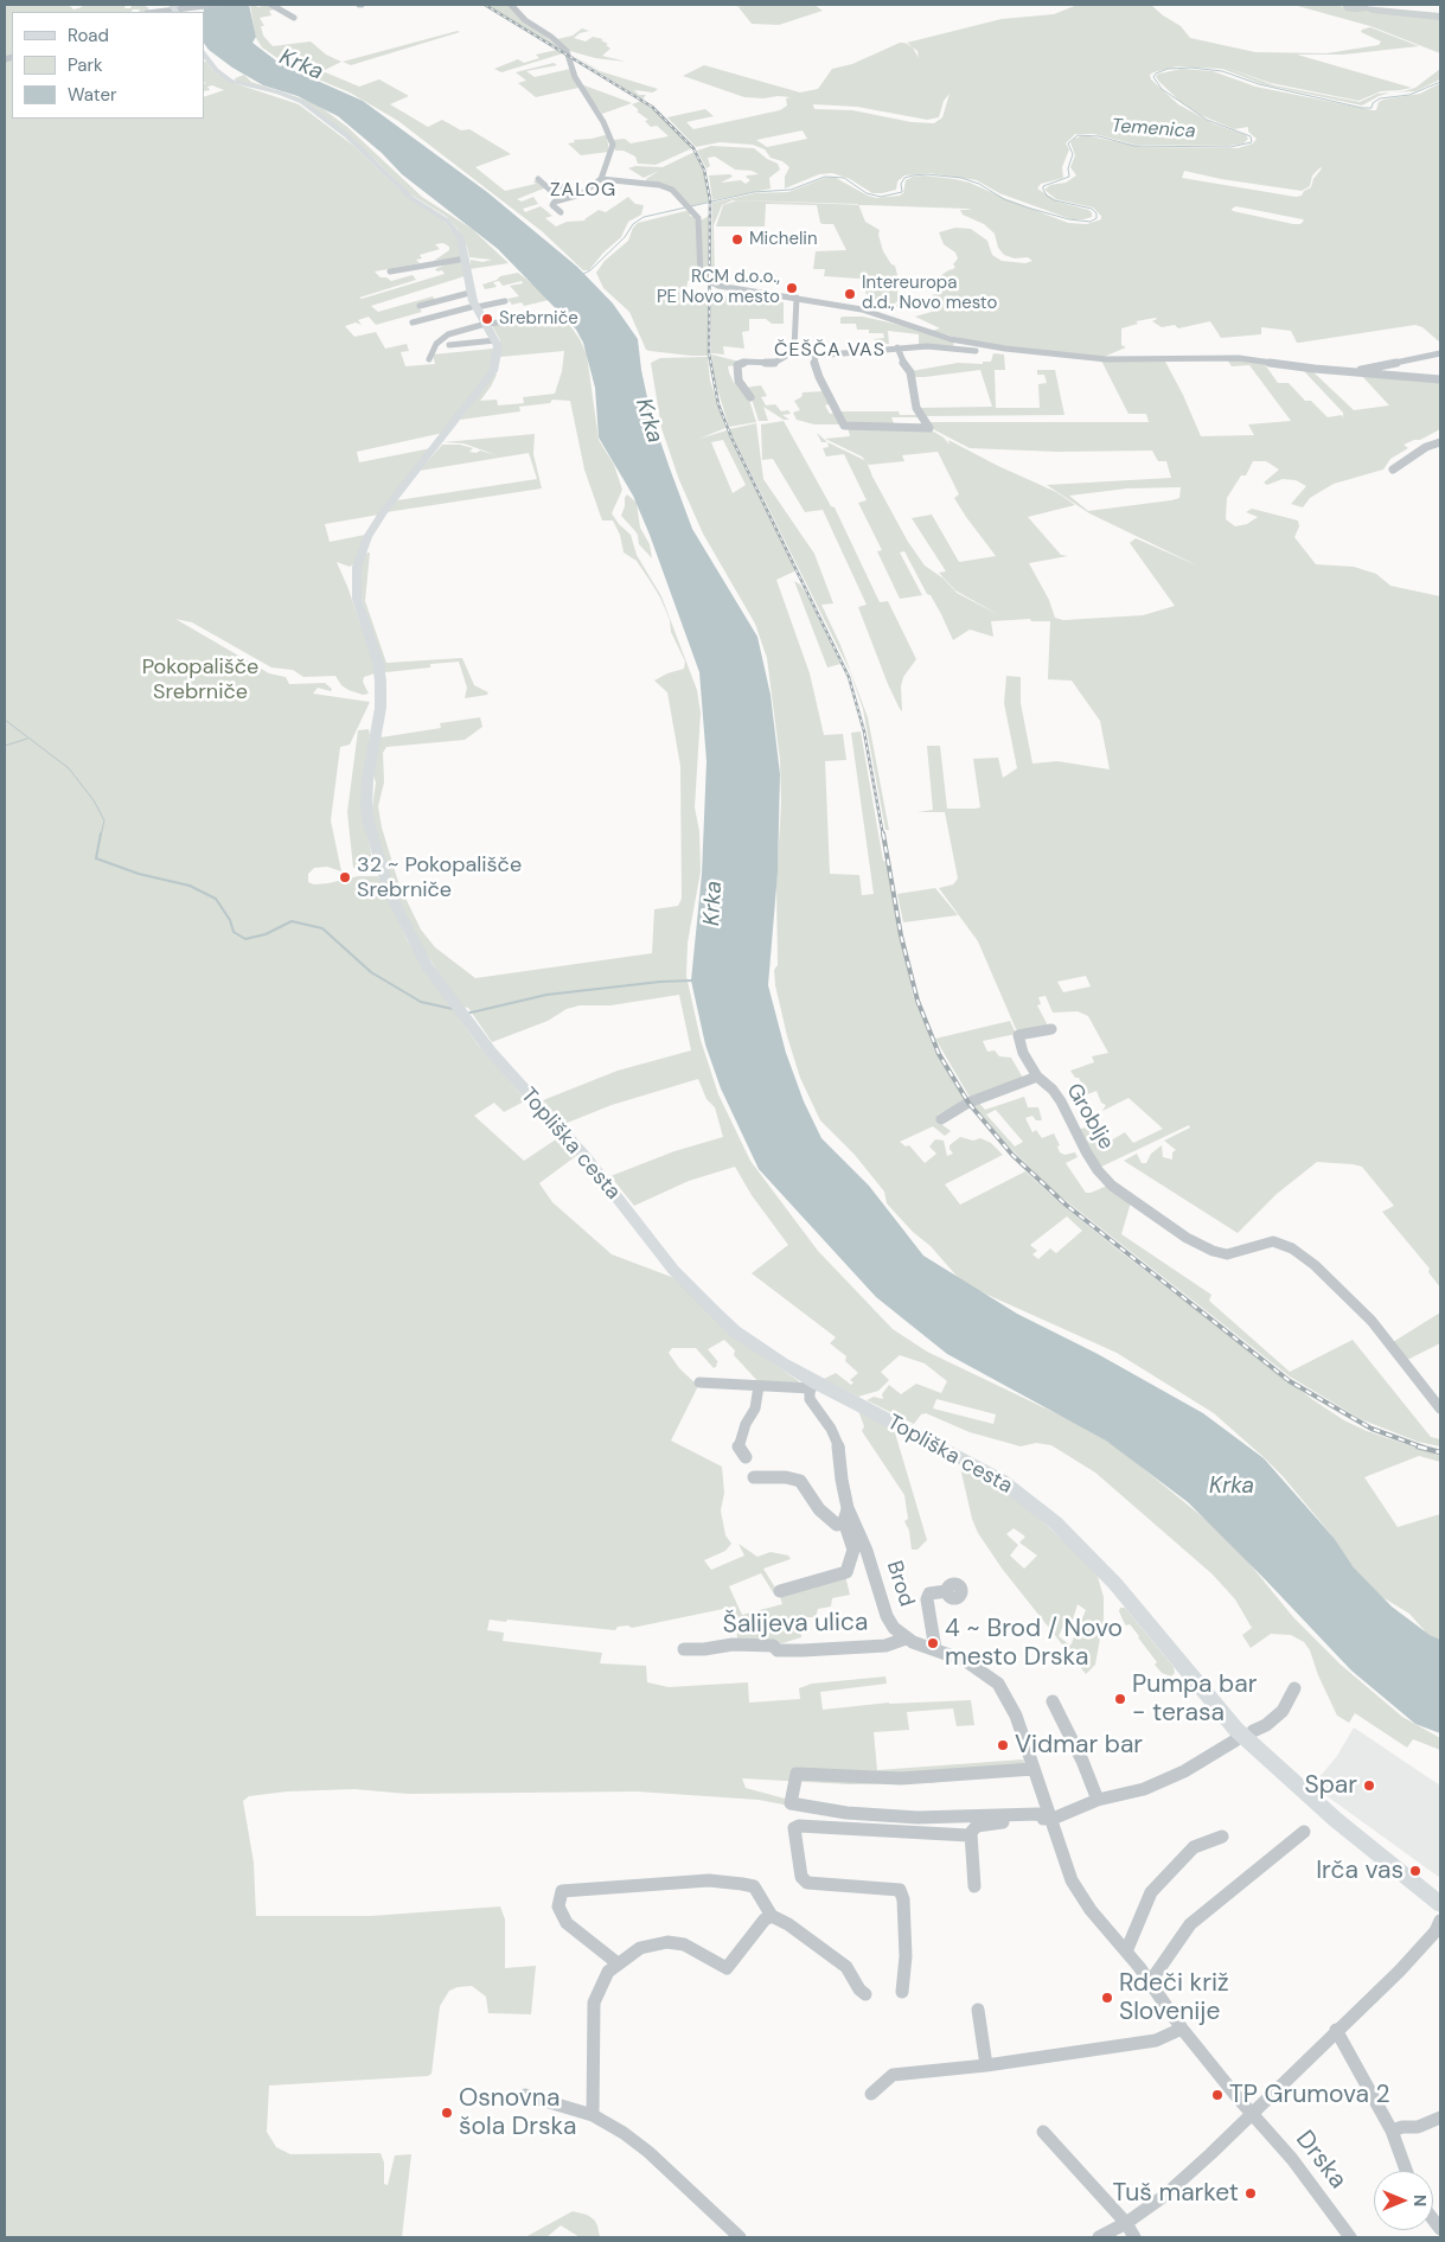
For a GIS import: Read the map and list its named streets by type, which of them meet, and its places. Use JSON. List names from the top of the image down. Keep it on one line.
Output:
{"streets":{"main road":["Topliška cesta"],"street":["Groblje","Brod","Šalijeva ulica","Drska"]},"crossings":[["Topliška cesta","Brod"],["Brod","Šalijeva ulica"],["Brod","Drska"]],"districts":["ZALOG","ČEŠČA VAS"],"water":["Krka","Temenica"],"parks":["Pokopališče Srebrniče"],"places":["Michelin","RCM d.o.o., PE Novo mesto","Intereuropa d.d., Novo mesto","Srebrniče","32 ~ Pokopališče Srebrniče","4 ~ Brod / Novo mesto Drska","Pumpa bar - terasa","Vidmar bar","Spar","Irča vas","Rdeči križ Slovenije","TP Grumova 2","Osnovna šola Drska","Tuš market"],"legend":["Road","Park","Water"],"north":"right"}
